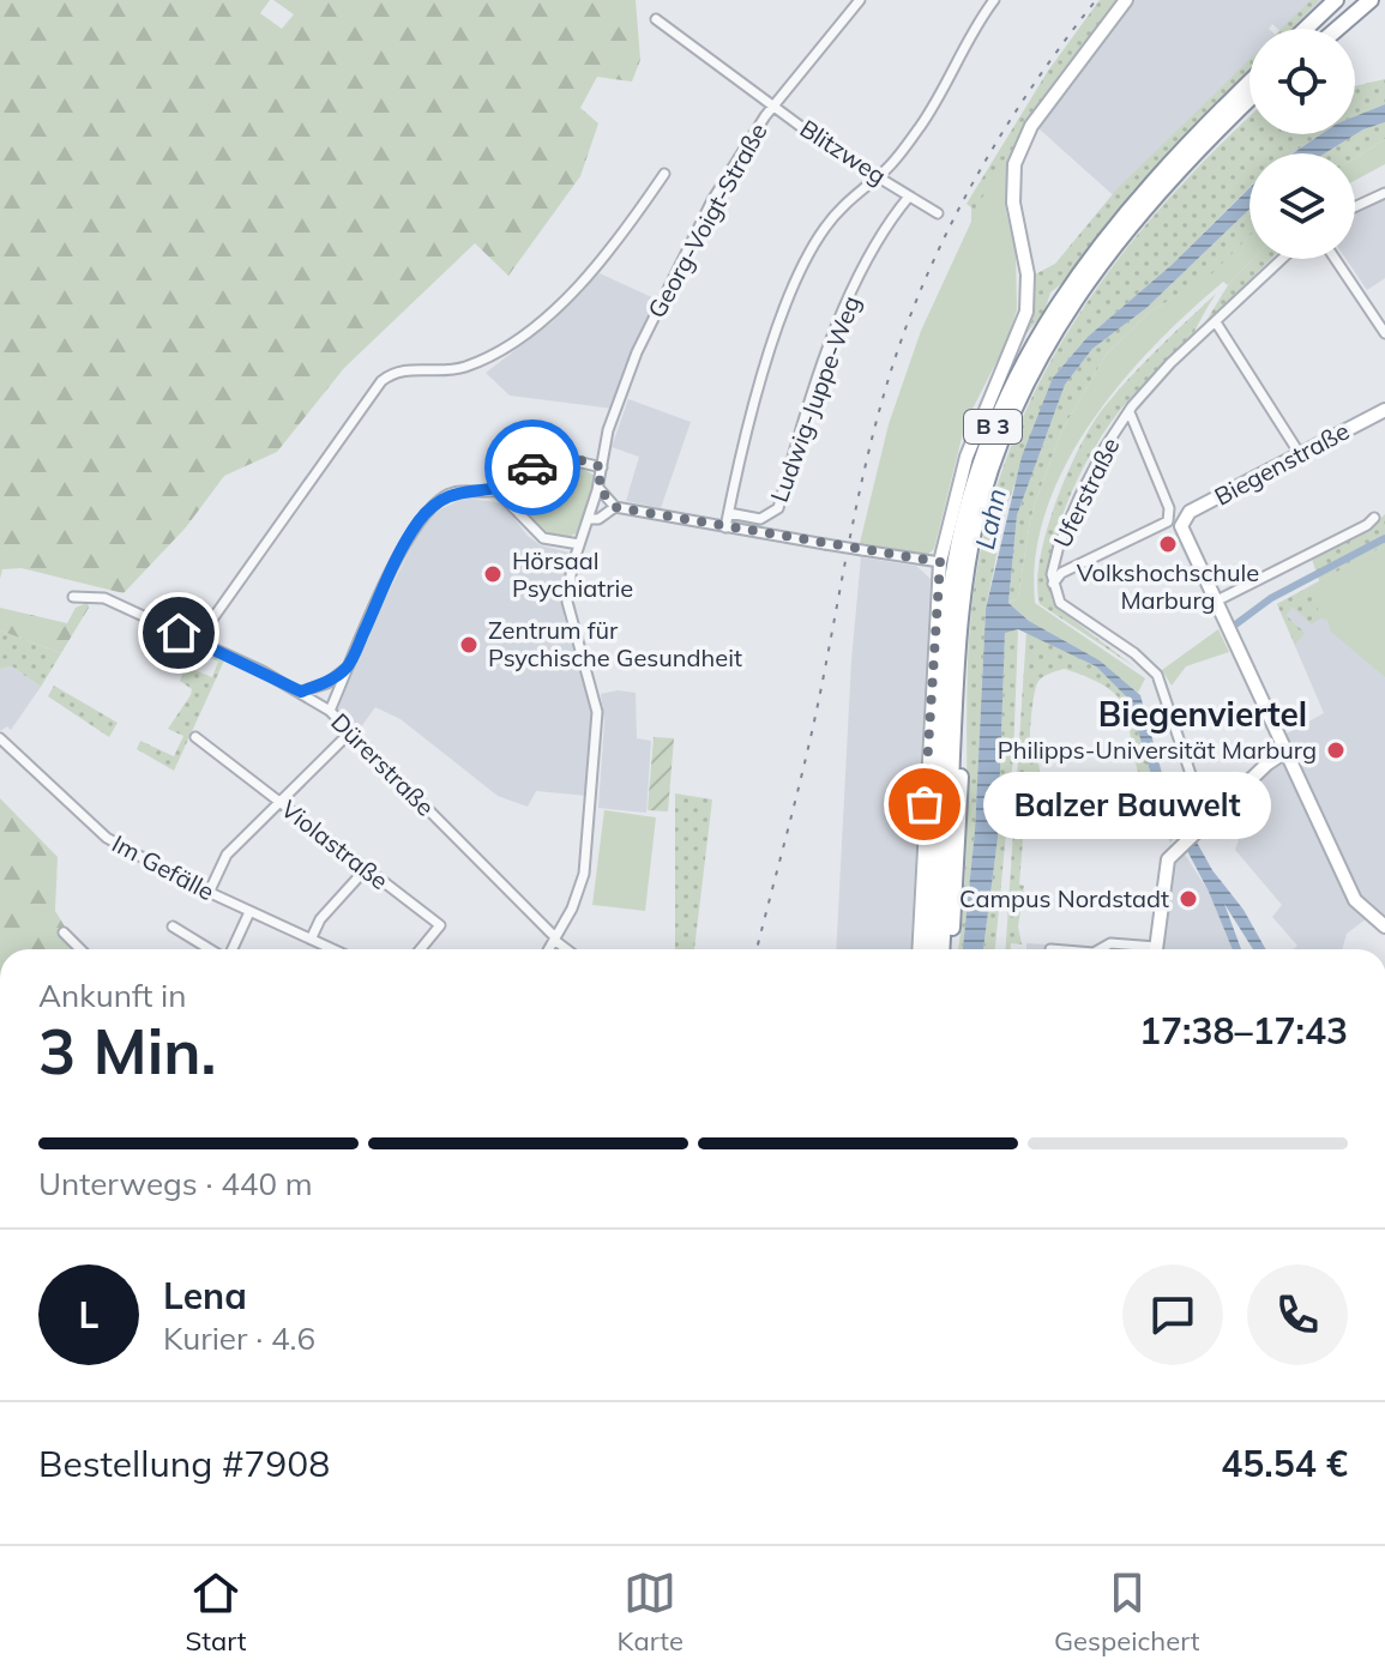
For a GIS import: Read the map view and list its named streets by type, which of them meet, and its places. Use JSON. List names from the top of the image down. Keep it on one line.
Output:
{"streets":{"highway":["B 3"],"main road":["Biegenstraße"],"street":["Blitzweg","Georg-Voigt-Straße","Ludwig-Juppe-Weg","Uferstraße","Dürerstraße","Violastraße","Im Gefälle"]},"crossings":[["Blitzweg","Georg-Voigt-Straße"],["Blitzweg","Ludwig-Juppe-Weg"],["Biegenstraße","Uferstraße"]],"districts":["Biegenviertel"],"water":["Lahn"],"places":["Volkshochschule Marburg","Hörsaal Psychiatrie","Zentrum für Psychische Gesundheit","Philipps-Universität Marburg","Balzer Bauwelt","Campus Nordstadt"],"page":{"bubble":"Balzer Bauwelt","heading":["3 Min.","Ankunft in","17:38–17:43"],"panel":["Lena","Kurier · 4.6","Bestellung #7908","45.54 €"],"bar":"Unterwegs · 440 m","round":"L","tabs":["Start","Karte","Gespeichert"]}}
